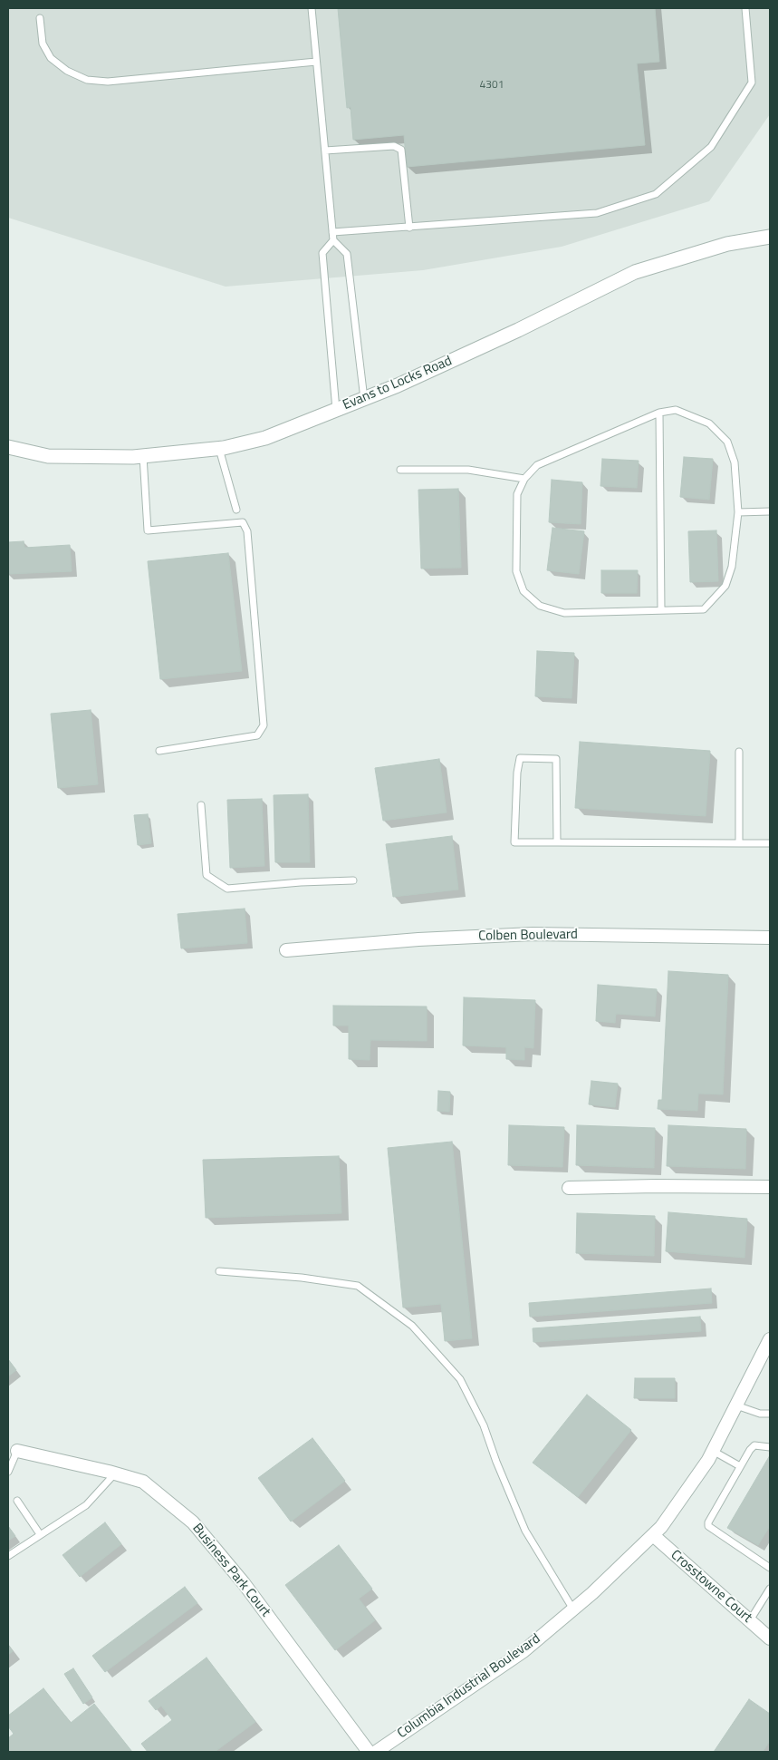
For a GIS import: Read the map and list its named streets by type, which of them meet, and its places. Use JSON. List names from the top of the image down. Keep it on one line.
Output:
{"streets":{"street":["Evans to Locks Road","Colben Boulevard","Business Park Court","Crosstowne Court","Columbia Industrial Boulevard"]},"crossings":[["Crosstowne Court","Columbia Industrial Boulevard"]],"house_numbers":["4301"]}
